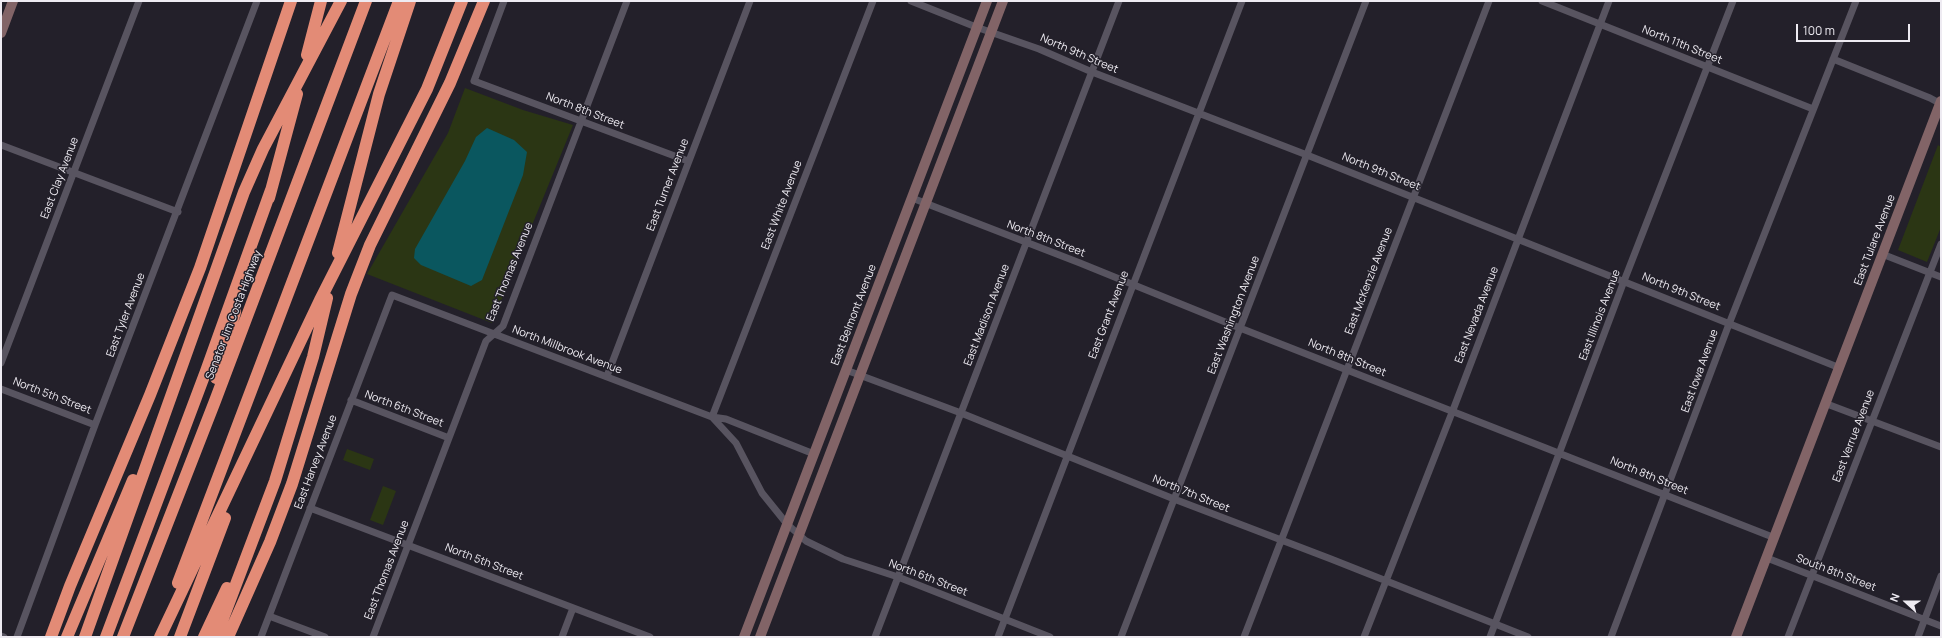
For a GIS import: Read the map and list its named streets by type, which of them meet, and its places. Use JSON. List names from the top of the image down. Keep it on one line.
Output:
{"streets":{"highway":["Senator Jim Costa Highway"],"main road":["East Tulare Avenue","East Belmont Avenue"],"street":["North 11th Street","North 9th Street","North 8th Street","East Clay Avenue","East Turner Avenue","East White Avenue","East Thomas Avenue","East McKenzie Avenue","East Tyler Avenue","East Madison Avenue","East Grant Avenue","East Washington Avenue","East Nevada Avenue","East Illinois Avenue","North Millbrook Avenue","East Iowa Avenue","North 5th Street","North 6th Street","East Verrue Avenue","East Harvey Avenue","North 7th Street","South 8th Street"]},"crossings":[["North 11th Street","East Nevada Avenue"],["North 11th Street","East Illinois Avenue"],["North 11th Street","East Iowa Avenue"],["North 9th Street","East Tulare Avenue"],["North 9th Street","East McKenzie Avenue"],["North 9th Street","East Belmont Avenue"],["North 9th Street","East Madison Avenue"],["North 9th Street","East Grant Avenue"],["North 9th Street","East Washington Avenue"],["North 9th Street","East Nevada Avenue"],["North 9th Street","East Illinois Avenue"],["North 9th Street","East Iowa Avenue"],["North 8th Street","East Turner Avenue"],["North 8th Street","East Tulare Avenue"],["North 8th Street","East Thomas Avenue"],["North 8th Street","East McKenzie Avenue"],["North 8th Street","East Belmont Avenue"],["North 8th Street","East Madison Avenue"],["North 8th Street","East Grant Avenue"],["North 8th Street","East Washington Avenue"],["North 8th Street","East Nevada Avenue"],["North 8th Street","East Illinois Avenue"],["North 8th Street","East Iowa Avenue"],["East Turner Avenue","North Millbrook Avenue"],["East White Avenue","North Millbrook Avenue"],["East Tulare Avenue","South 8th Street"],["East Thomas Avenue","North Millbrook Avenue"],["East Thomas Avenue","North 5th Street"],["East Thomas Avenue","North 6th Street"],["East McKenzie Avenue","North 7th Street"],["East Tyler Avenue","North 5th Street"],["East Belmont Avenue","North Millbrook Avenue"],["East Belmont Avenue","North 7th Street"],["East Madison Avenue","North 6th Street"],["East Madison Avenue","North 7th Street"],["East Grant Avenue","North 6th Street"],["East Grant Avenue","North 7th Street"],["East Washington Avenue","North 7th Street"],["East Nevada Avenue","North 7th Street"],["East Illinois Avenue","North 7th Street"],["North Millbrook Avenue","North 6th Street"],["North Millbrook Avenue","East Harvey Avenue"],["North 5th Street","East Harvey Avenue"],["North 6th Street","East Harvey Avenue"],["East Verrue Avenue","South 8th Street"]],"scale_bar":"100 m","north":"left"}
